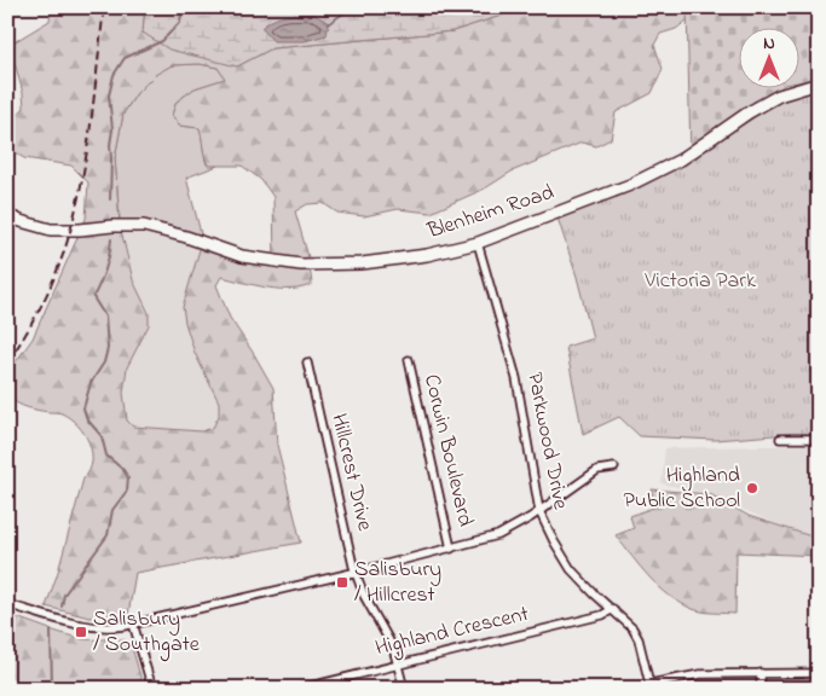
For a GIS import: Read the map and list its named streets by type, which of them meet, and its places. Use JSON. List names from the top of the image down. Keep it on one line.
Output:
{"streets":{"main road":["Blenheim Road"],"street":["Parkwood Drive","Corwin Boulevard","Hillcrest Drive","Highland Crescent"]},"crossings":[["Blenheim Road","Parkwood Drive"],["Parkwood Drive","Highland Crescent"],["Hillcrest Drive","Highland Crescent"]],"parks":["Victoria Park"],"places":{"other":["Highland Public School"],"transit":["Salisbury / Hillcrest","Salisbury / Southgate"]},"north":"top"}
